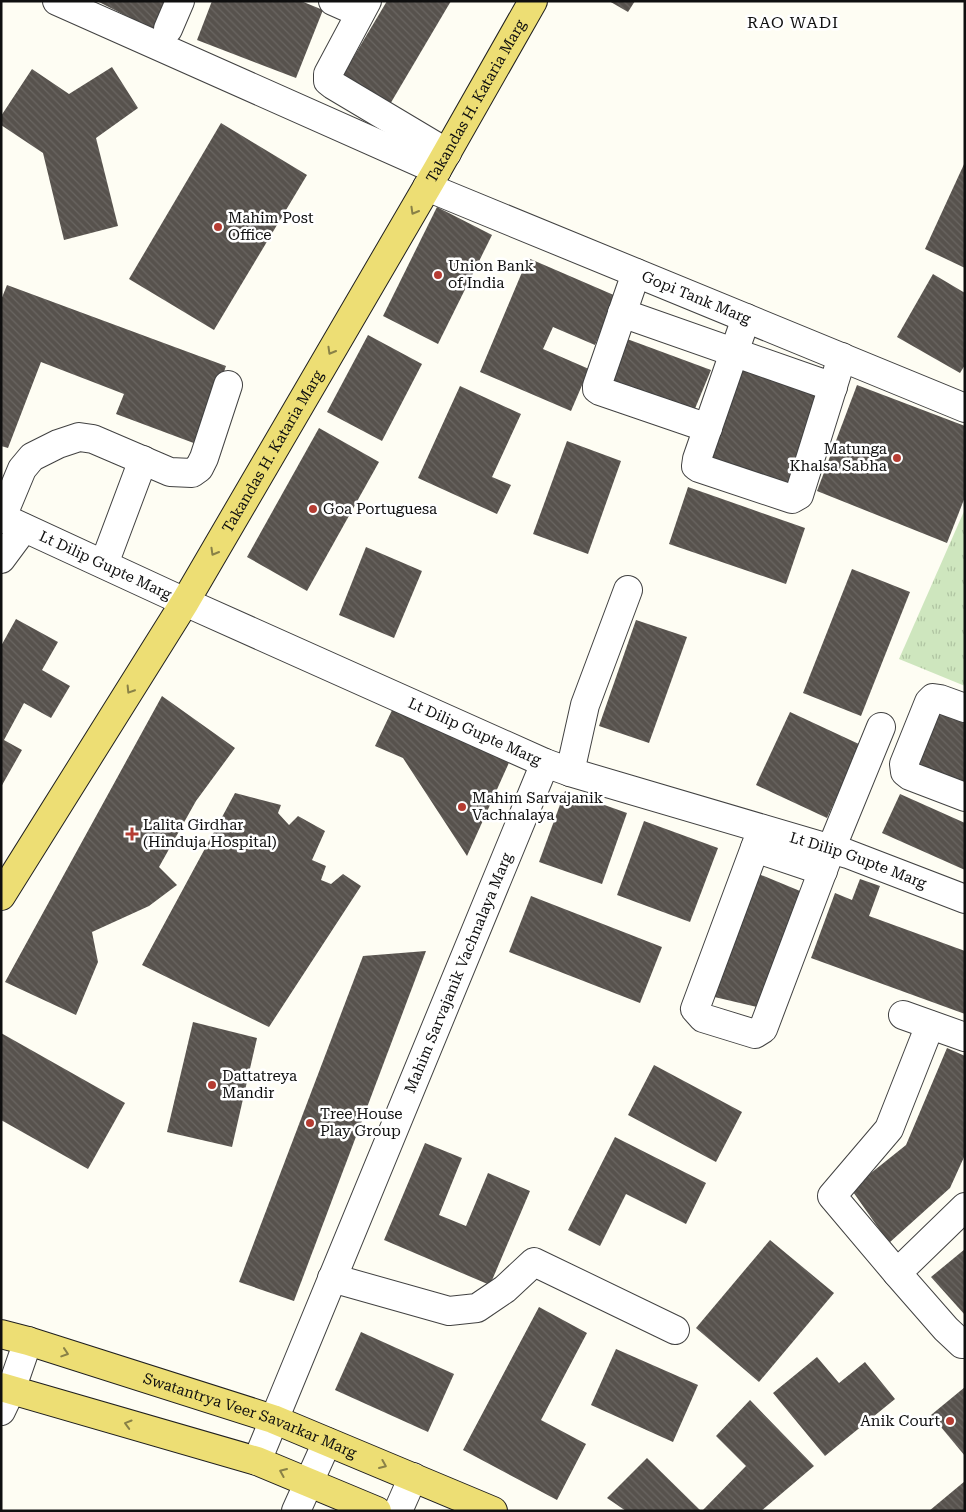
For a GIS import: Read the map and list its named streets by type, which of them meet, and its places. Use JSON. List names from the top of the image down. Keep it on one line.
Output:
{"streets":{"main road":["Takandas H. Kataria Marg","Swatantrya Veer Savarkar Marg"],"street":["Gopi Tank Marg","Lt Dilip Gupte Marg","Mahim Sarvajanik Vachnalaya Marg"]},"crossings":[["Takandas H. Kataria Marg","Gopi Tank Marg"],["Takandas H. Kataria Marg","Lt Dilip Gupte Marg"],["Lt Dilip Gupte Marg","Mahim Sarvajanik Vachnalaya Marg"],["Mahim Sarvajanik Vachnalaya Marg","Swatantrya Veer Savarkar Marg"]],"one_way":["Takandas H. Kataria Marg"],"districts":["RAO WADI"],"places":{"other":["Mahim Post Office","Union Bank of India","Matunga Khalsa Sabha","Goa Portuguesa","Mahim Sarvajanik Vachnalaya","Dattatreya Mandir","Tree House Play Group","Anik Court"],"health":["Lalita Girdhar (Hinduja Hospital)"]}}
